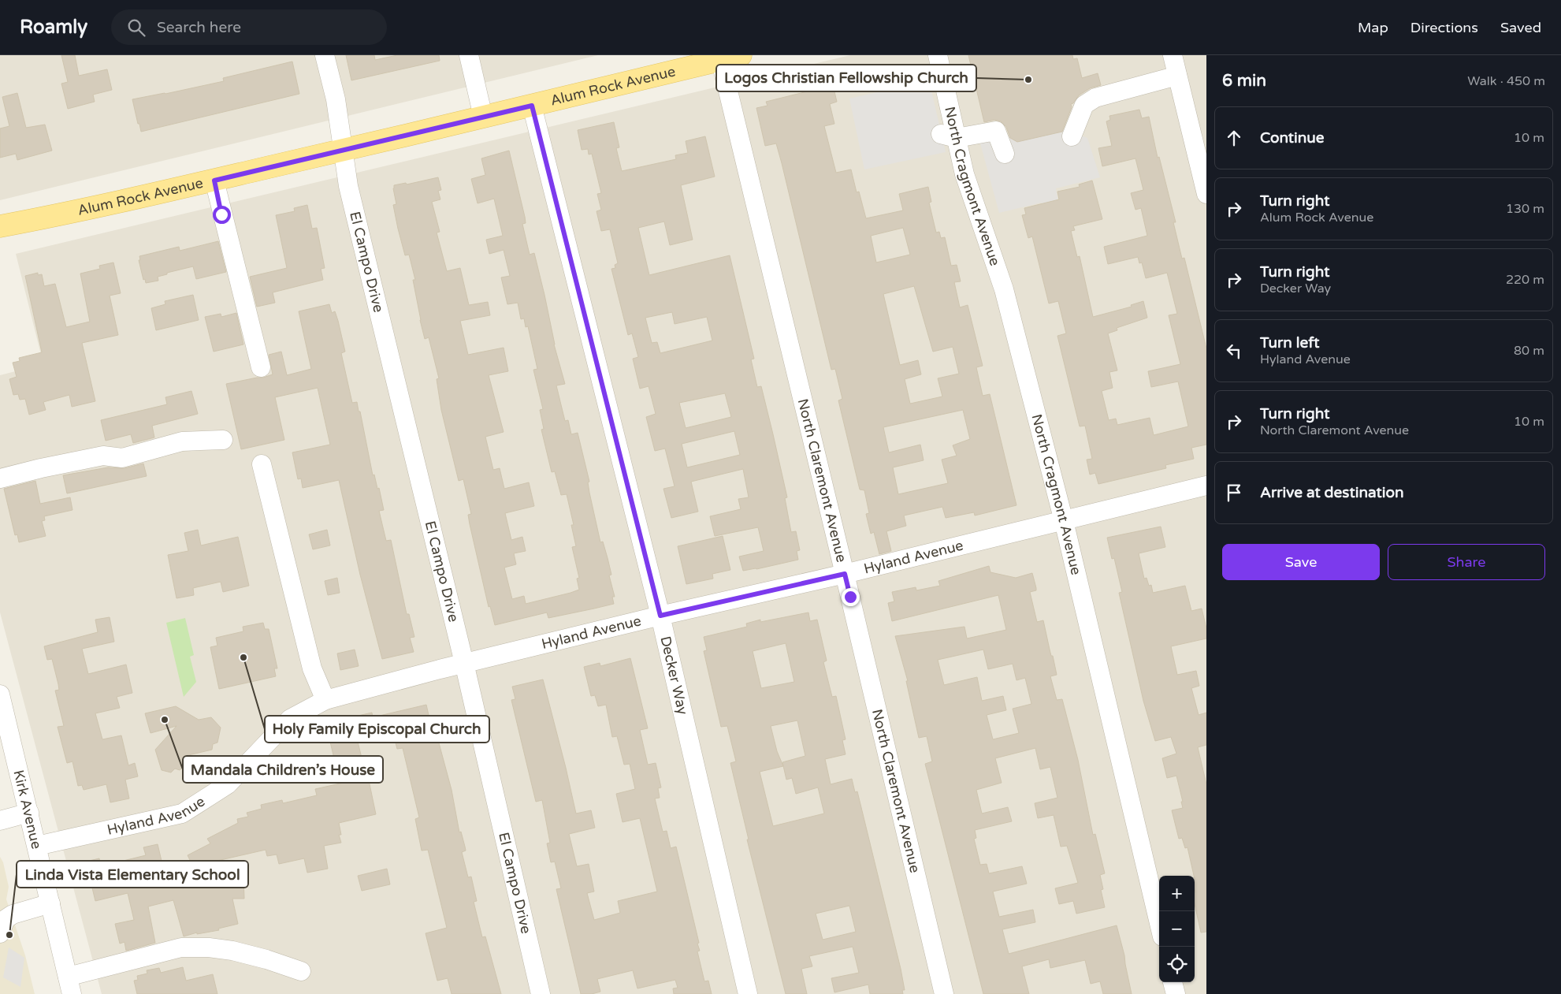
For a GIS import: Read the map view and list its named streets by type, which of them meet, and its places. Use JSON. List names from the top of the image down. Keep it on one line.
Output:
{"streets":{"main road":["Alum Rock Avenue"],"street":["North Cragmont Avenue","El Campo Drive","North Claremont Avenue","Hyland Avenue","Decker Way","Kirk Avenue"]},"crossings":[["Alum Rock Avenue","El Campo Drive"],["Alum Rock Avenue","North Claremont Avenue"],["Alum Rock Avenue","Decker Way"],["North Cragmont Avenue","Hyland Avenue"],["El Campo Drive","Hyland Avenue"],["North Claremont Avenue","Hyland Avenue"],["Hyland Avenue","Decker Way"],["Hyland Avenue","Kirk Avenue"]],"places":["Logos Christian Fellowship Church","Holy Family Episcopal Church","Mandala Children’s House","Linda Vista Elementary School"],"page":{"header":"Roamly","search":"Search here","nav":["Map","Directions","Saved"],"heading":["6 min","Walk · 450 m"],"list":[["Continue","10 m"],["Turn right","Alum Rock Avenue","130 m"],["Turn right","Decker Way","220 m"],["Turn left","Hyland Avenue","80 m"],["Turn right","North Claremont Avenue","10 m"],"Arrive at destination"],"buttons":["Save","Share"],"map_buttons":["+","−"]}}
